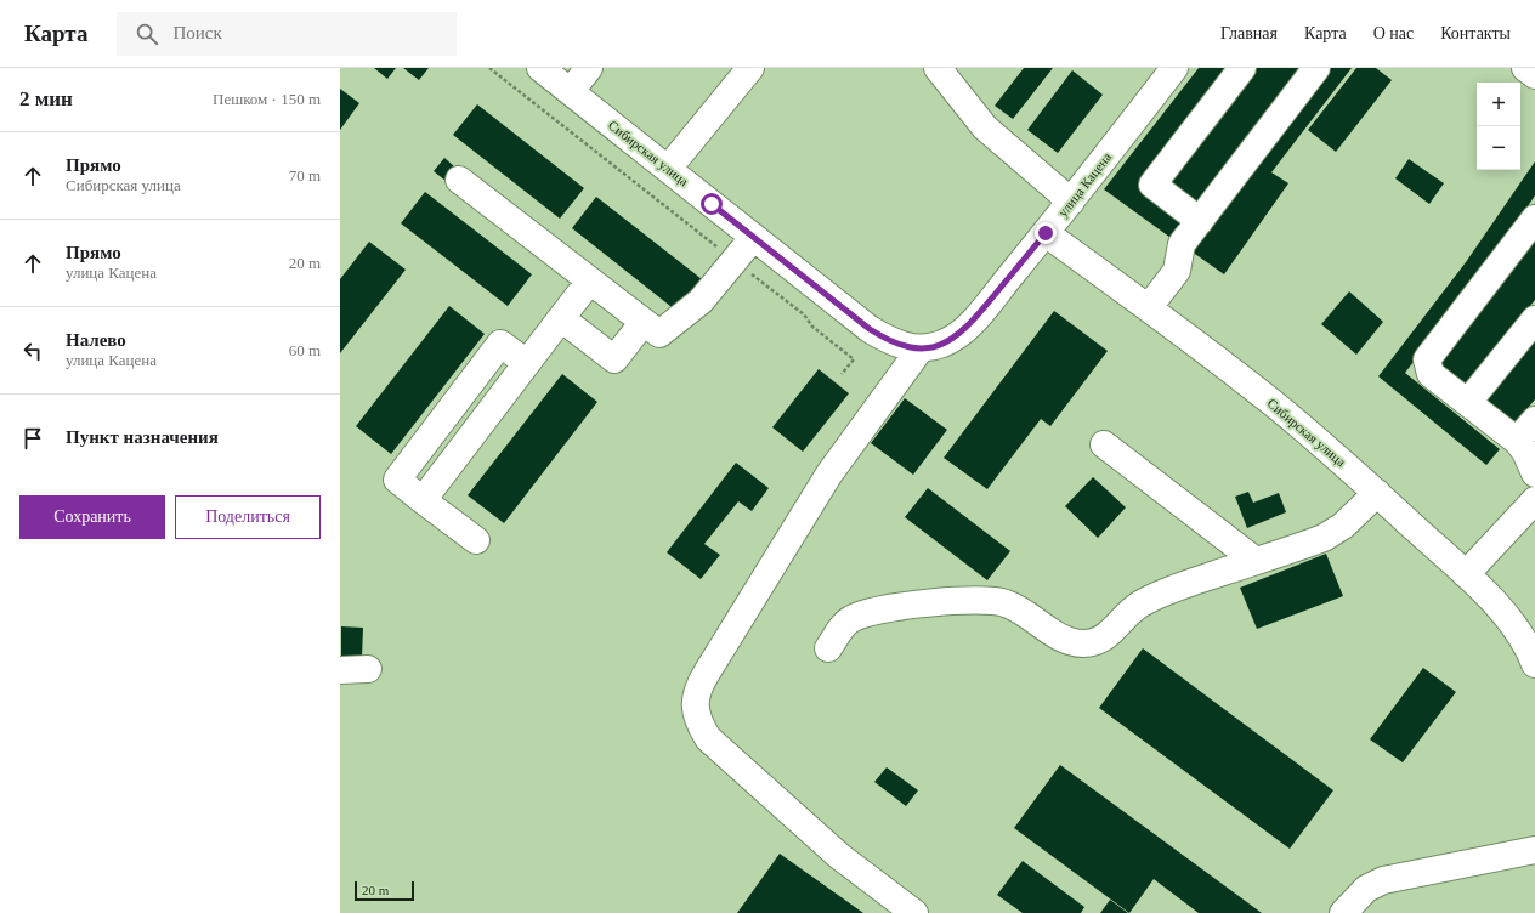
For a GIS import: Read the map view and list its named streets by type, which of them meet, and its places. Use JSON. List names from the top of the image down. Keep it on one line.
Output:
{"streets":{"street":["Сибирская улица","улица Кацена"]},"crossings":[["Сибирская улица","улица Кацена"]],"scale_bar":"20 m","page":{"header":"Карта","search":"Поиск","nav":["Главная","Карта","О нас","Контакты"],"heading":["2 мин","Пешком · 150 m"],"map_buttons":["+","−"],"list":[["Прямо","Сибирская улица","70 m"],["Прямо","улица Кацена","20 m"],["Налево","улица Кацена","60 m"],"Пункт назначения"],"buttons":["Сохранить","Поделиться"],"scale":"20 m"}}
